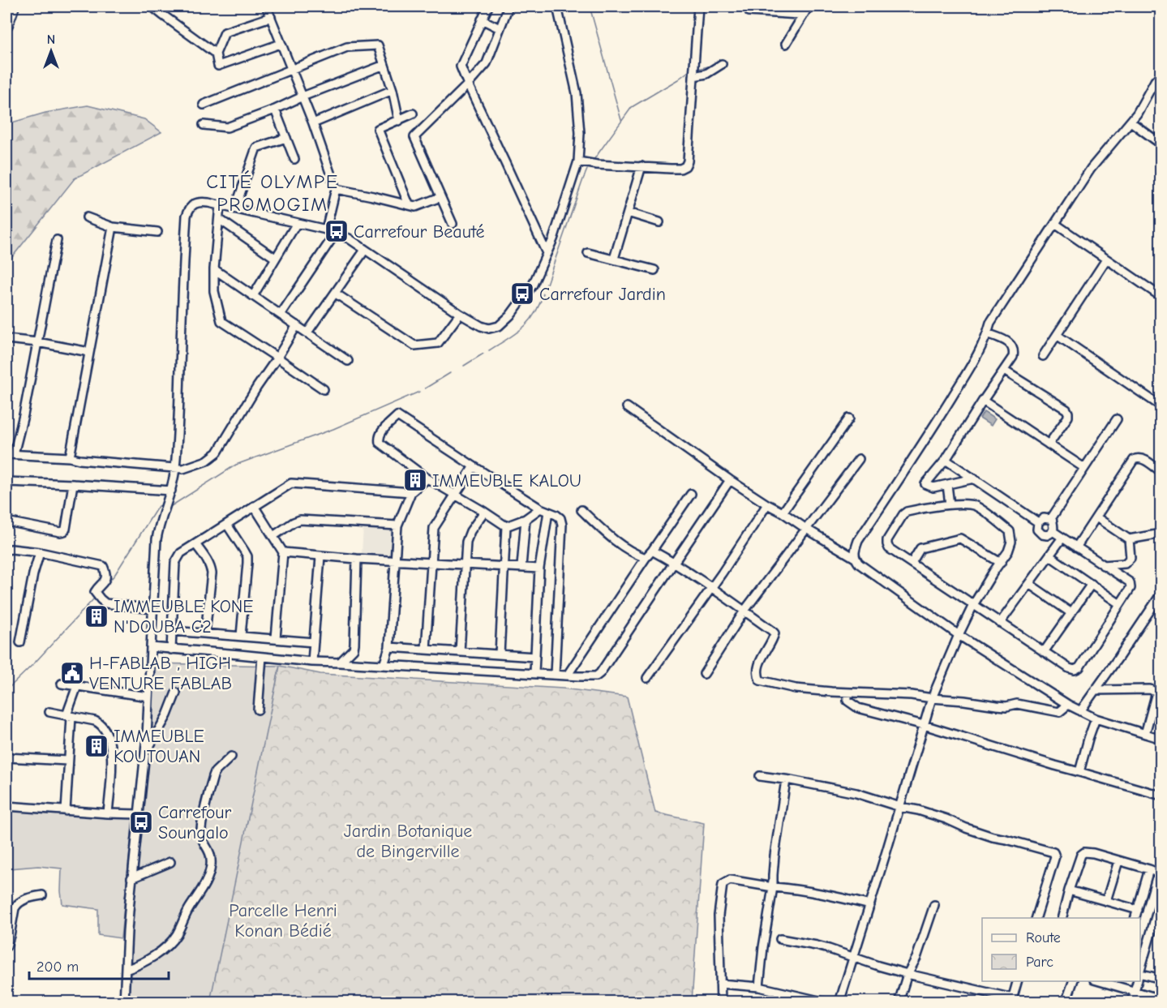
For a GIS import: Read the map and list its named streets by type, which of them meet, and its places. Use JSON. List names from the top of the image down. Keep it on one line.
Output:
{"districts":["CITÉ OLYMPE PROMOGIM"],"parks":["Jardin Botanique de Bingerville","Parcelle Henri Konan Bédié"],"places":{"bus stop":["Carrefour Beauté","Carrefour Jardin","Carrefour Soungalo"],"building":["IMMEUBLE KALOU","IMMEUBLE KONE N'DOUBA C2","IMMEUBLE KOUTOUAN"],"public building":["H-FABLAB , HIGH VENTURE FABLAB"]},"legend":["Route","Parc"],"scale_bar":"200 m","north":"top"}
